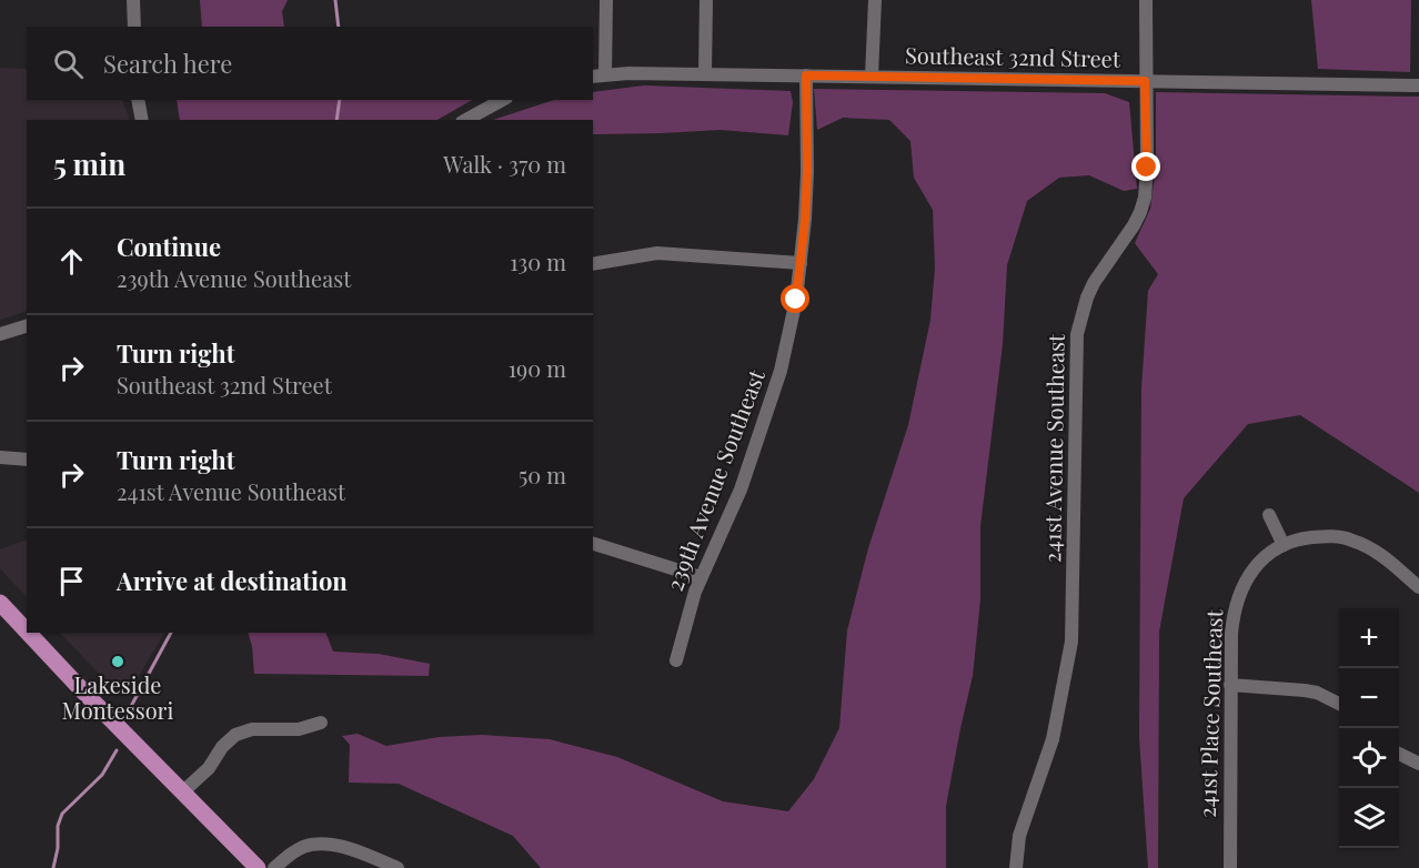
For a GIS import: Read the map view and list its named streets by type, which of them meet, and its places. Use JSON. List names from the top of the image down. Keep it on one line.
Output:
{"streets":{"street":["Southeast 32nd Street","241st Avenue Southeast","239th Avenue Southeast","241st Place Southeast"]},"crossings":[["Southeast 32nd Street","241st Avenue Southeast"],["Southeast 32nd Street","239th Avenue Southeast"]],"places":["Lakeside Montessori"],"page":{"search":"Search here","heading":["5 min","Walk · 370 m"],"list":[["Continue","239th Avenue Southeast","130 m"],["Turn right","Southeast 32nd Street","190 m"],["Turn right","241st Avenue Southeast","50 m"],"Arrive at destination"],"map_buttons":["+","−"]}}
